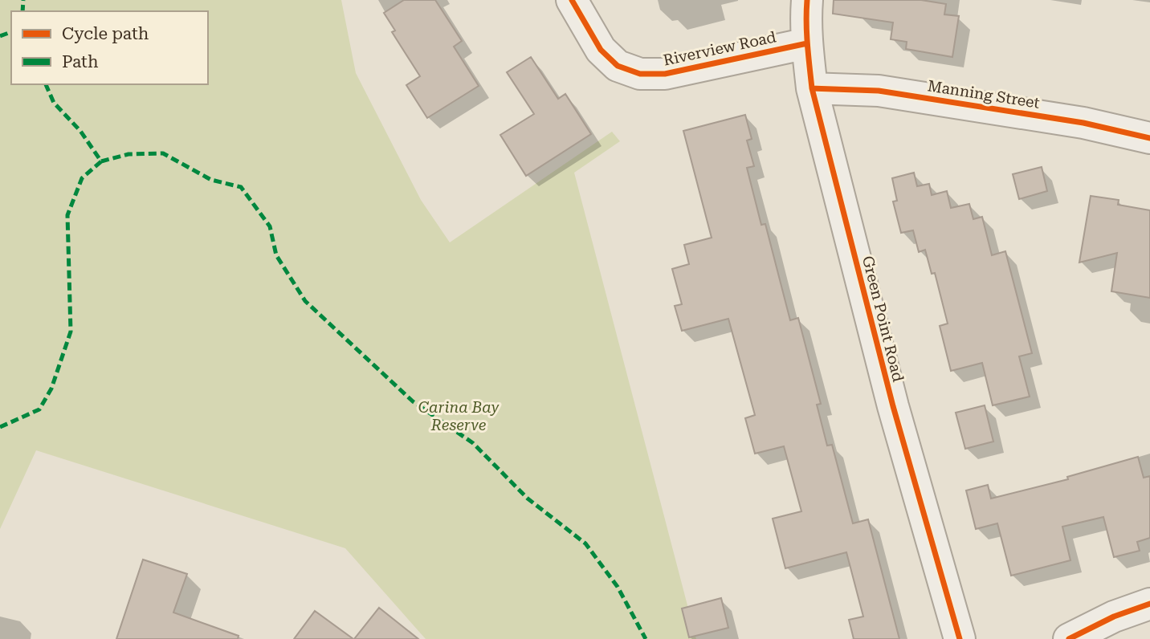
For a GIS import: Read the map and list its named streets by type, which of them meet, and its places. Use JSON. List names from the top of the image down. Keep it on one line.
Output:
{"streets":{"street":["Riverview Road","Manning Street","Green Point Road"]},"crossings":[["Riverview Road","Green Point Road"],["Manning Street","Green Point Road"]],"parks":["Carina Bay Reserve"],"legend":["Cycle path","Path"]}
